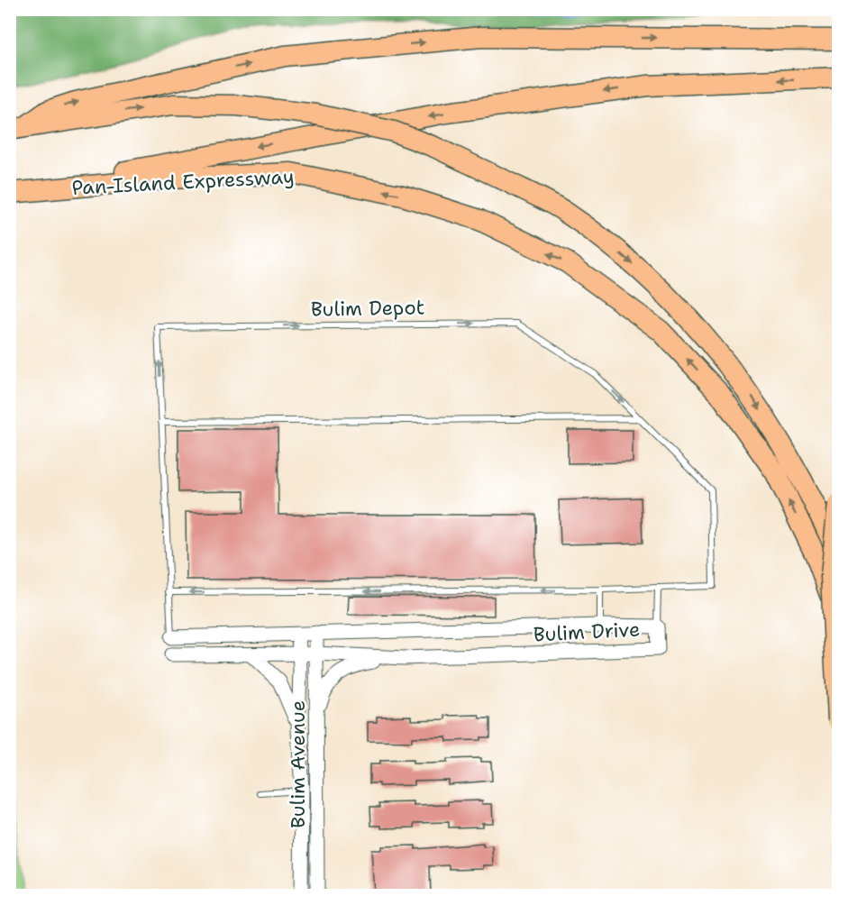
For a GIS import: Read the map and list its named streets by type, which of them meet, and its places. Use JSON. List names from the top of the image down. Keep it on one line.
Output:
{"streets":{"highway":["Pan-Island Expressway"],"street":["Bulim Drive","Bulim Avenue"],"lane":["Bulim Depot"]},"crossings":[["Bulim Depot","Bulim Drive"],["Bulim Drive","Bulim Avenue"]]}
